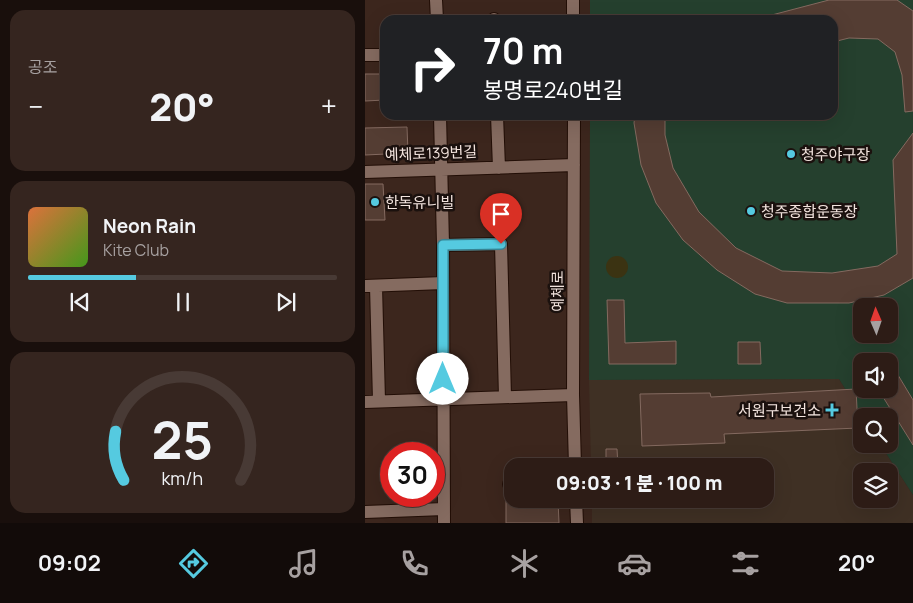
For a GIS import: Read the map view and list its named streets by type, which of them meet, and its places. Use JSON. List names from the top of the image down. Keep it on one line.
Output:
{"streets":{"street":["예체로139번길","예체로"]},"crossings":[["예체로139번길","예체로"]],"places":{"other":["청주야구장","한독유니빌","청주종합운동장"],"health":["서원구보건소"]},"north":"top","page":{"tile":"공조","turn":["70 m","봉명로240번길"],"heat":["−","20°","+"],"song":["Neon Rain","Kite Club"],"limit":"30","trip":"09:03 · 1 분 · 100 m","tabs":["09:02","20°"],"gauge":["25","km/h"]}}
